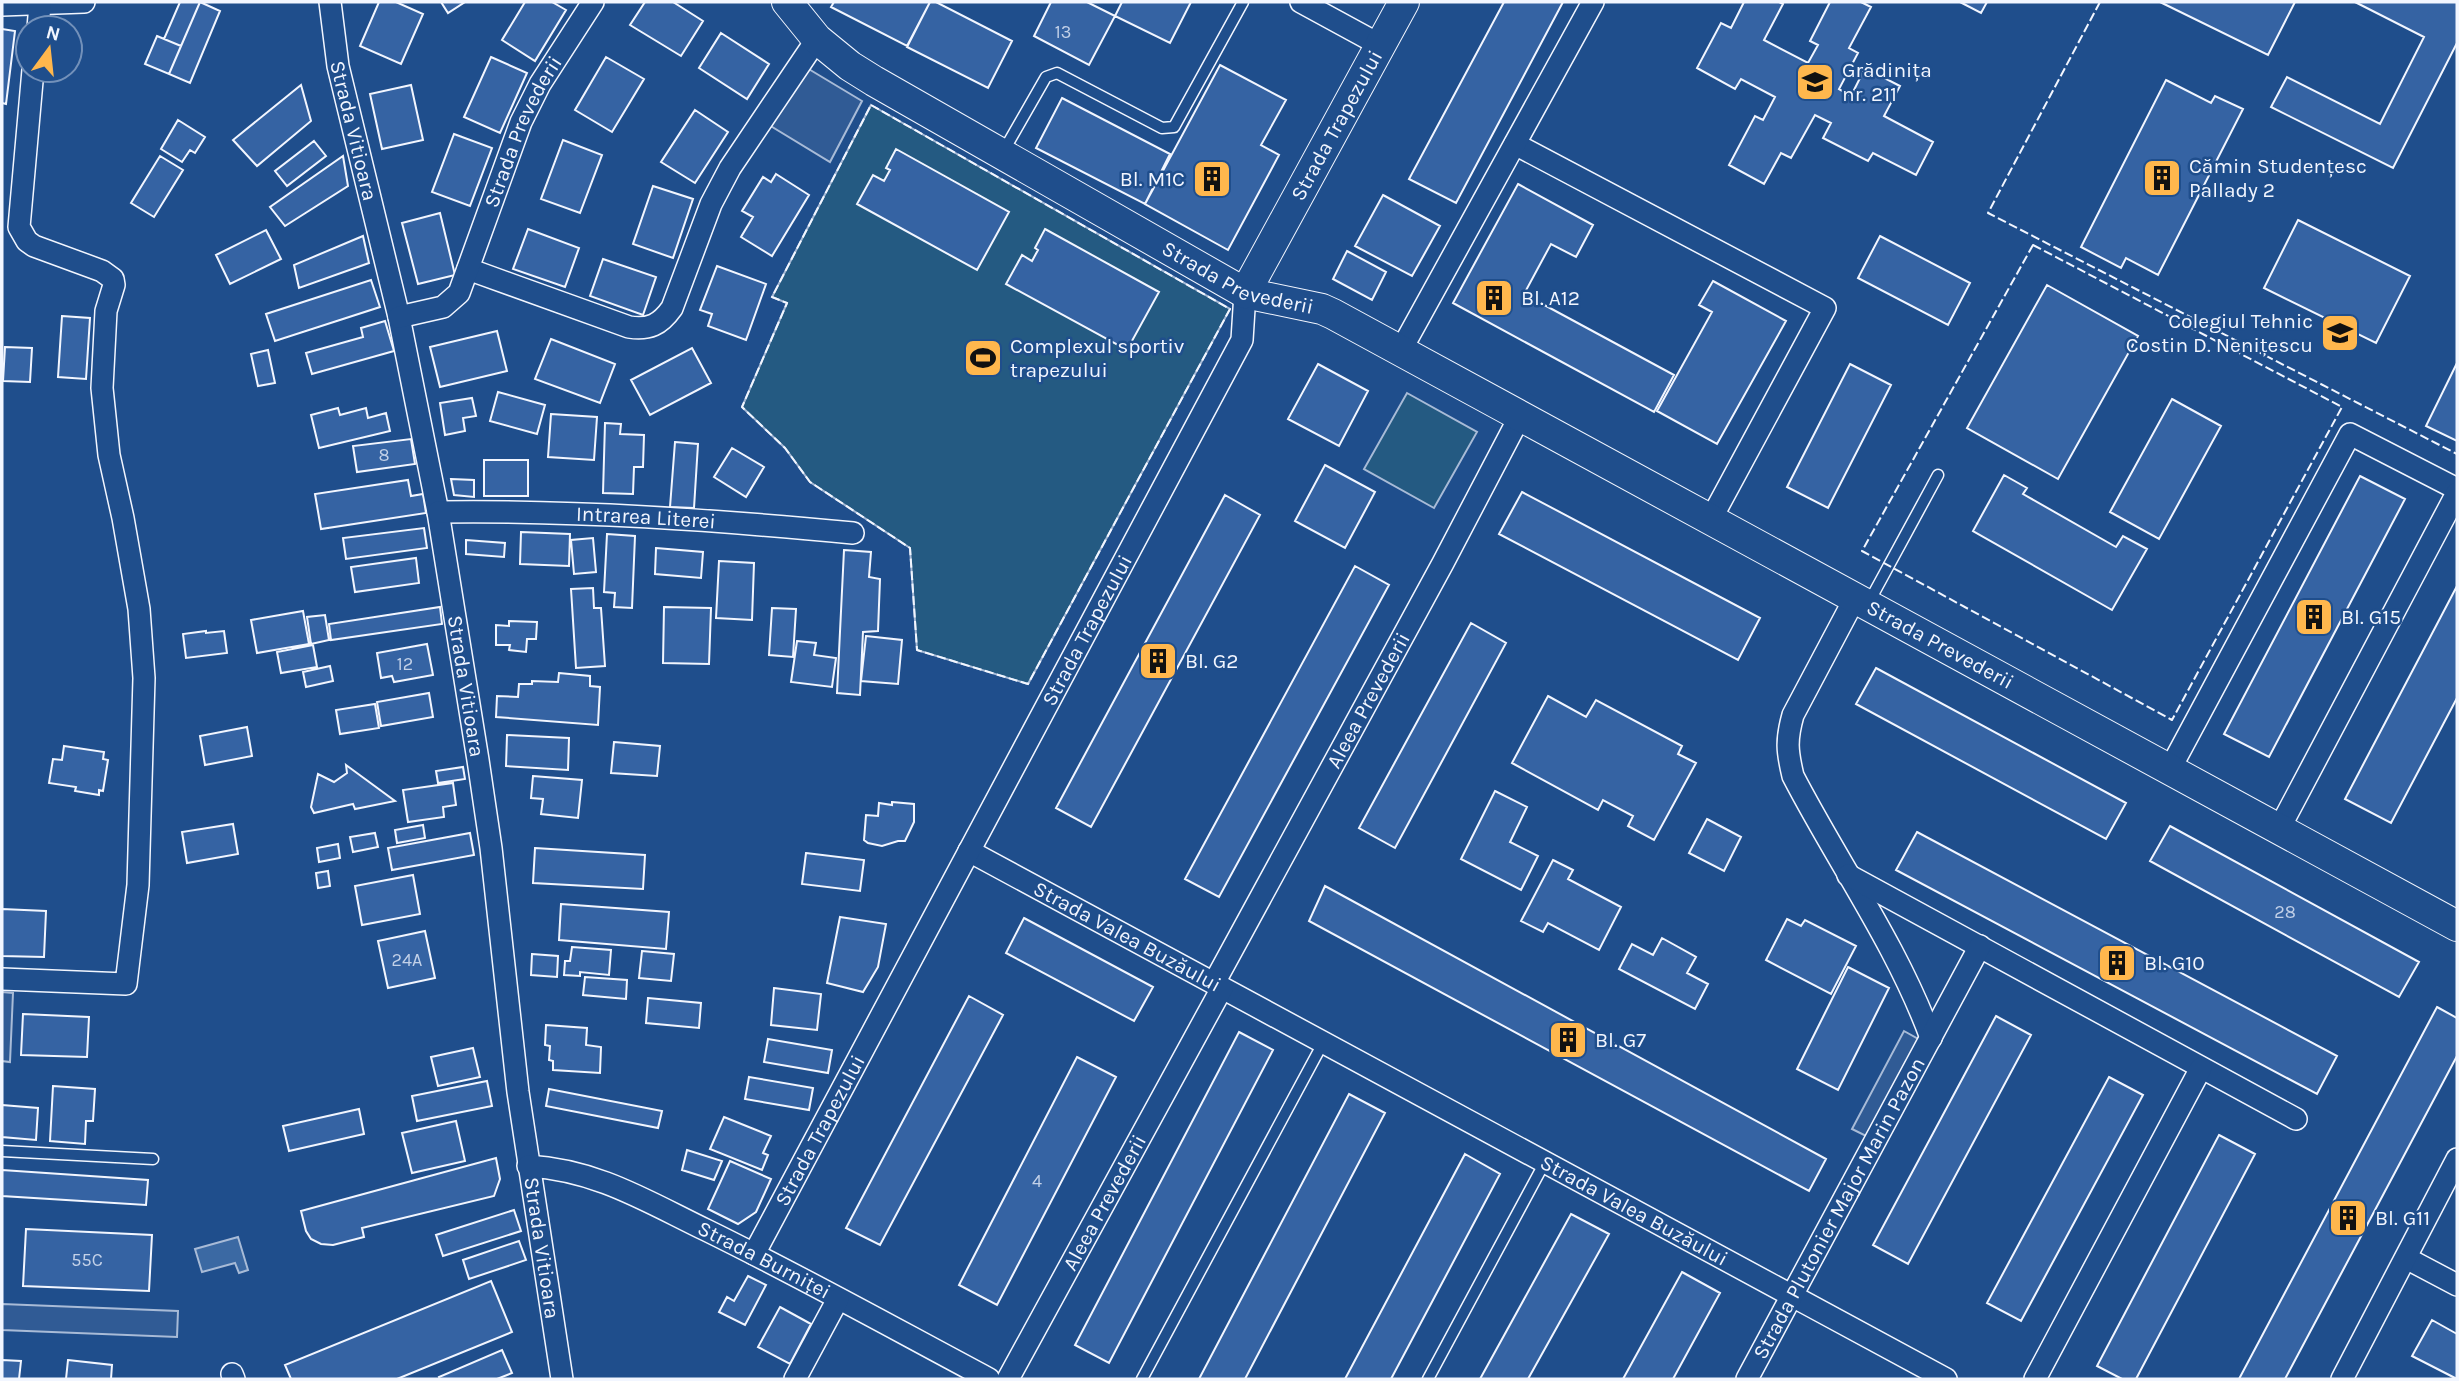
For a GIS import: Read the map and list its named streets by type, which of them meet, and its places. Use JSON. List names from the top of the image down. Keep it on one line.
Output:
{"streets":{"street":["Strada Trapezului","Strada Vitioara","Strada Prevederii","Intrarea Literei","Aleea Prevederii","Strada Valea Buzăului","Strada Plutonier Major Marin Pazon","Strada Burniței"]},"crossings":[["Strada Trapezului","Strada Prevederii"],["Strada Trapezului","Strada Valea Buzăului"],["Strada Trapezului","Strada Burniței"],["Strada Vitioara","Strada Prevederii"],["Strada Vitioara","Intrarea Literei"],["Strada Vitioara","Strada Burniței"],["Strada Prevederii","Aleea Prevederii"],["Strada Prevederii","Strada Plutonier Major Marin Pazon"],["Aleea Prevederii","Strada Valea Buzăului"],["Strada Valea Buzăului","Strada Plutonier Major Marin Pazon"]],"places":{"school or university":["Grădinița nr. 211","Colegiul Tehnic Costin D. Nenițescu"],"building":["Cămin Studențesc Pallady 2","Bl. M1C","Bl. A12","Bl. G15","Bl. G2","Bl. G10","Bl. G7","Bl. G11"],"sports":["Complexul sportiv trapezului"]},"house_numbers":["13","8","12","28","24A","4","55C"],"north":"top"}
